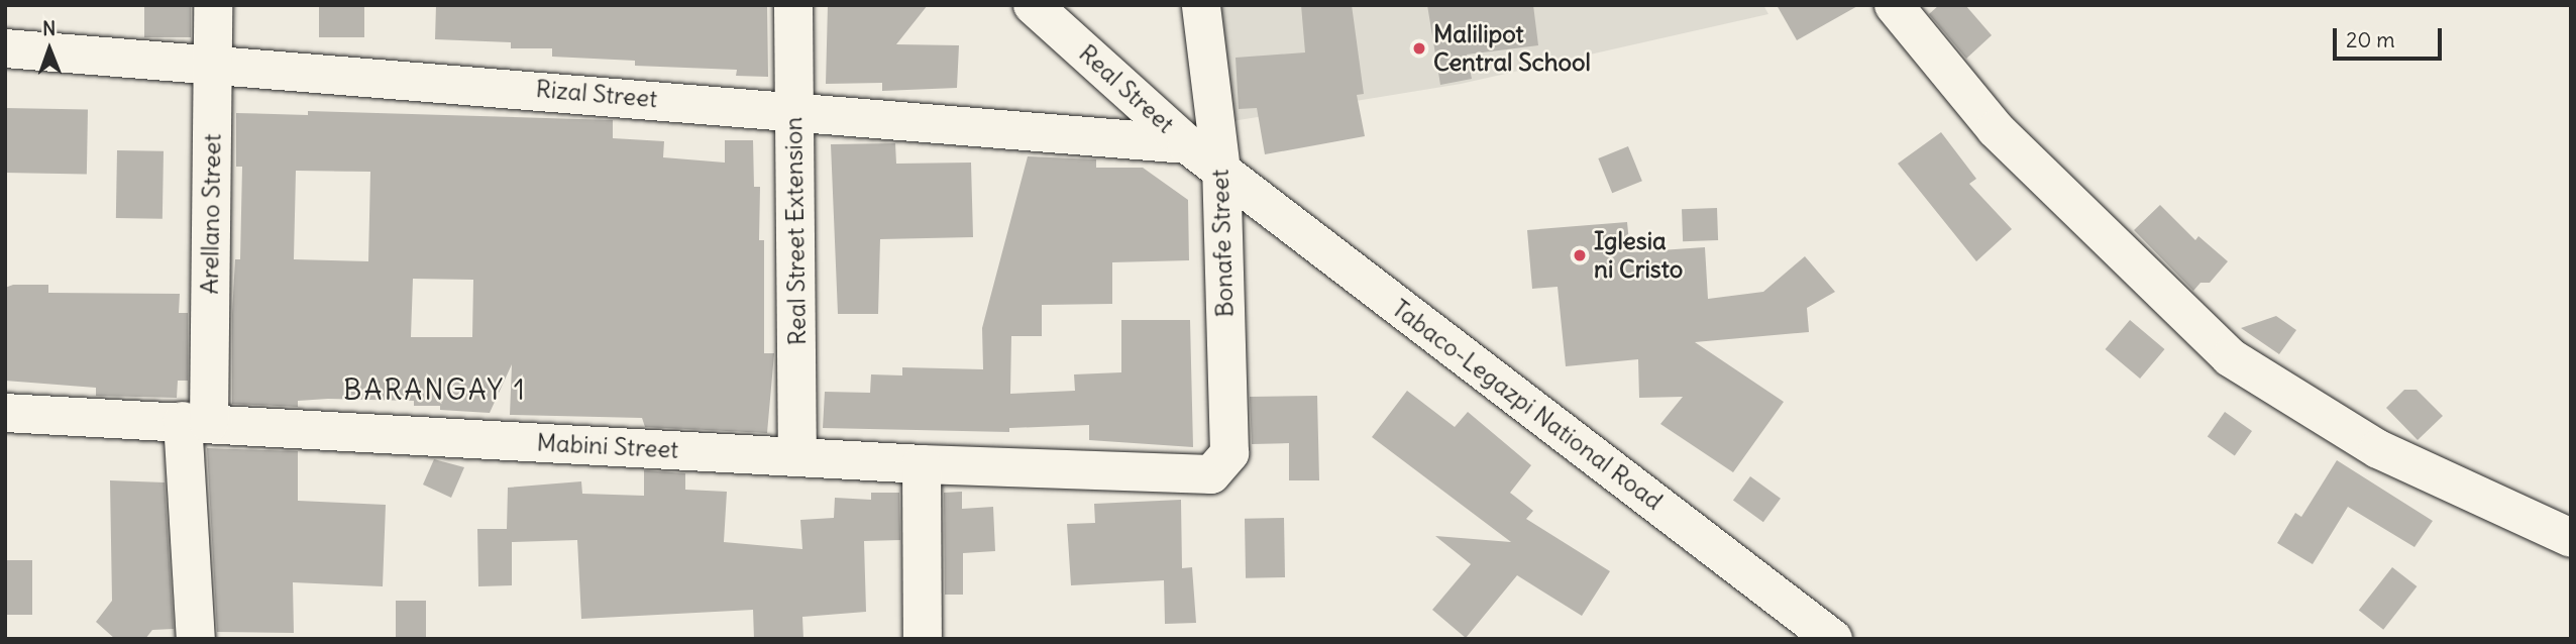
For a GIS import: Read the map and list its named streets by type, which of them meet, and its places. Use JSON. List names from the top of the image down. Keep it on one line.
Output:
{"streets":{"street":["Real Street","Rizal Street","Arellano Street","Real Street Extension","Bonafe Street","Tabaco-Legazpi National Road","Mabini Street"]},"crossings":[["Real Street","Rizal Street"],["Real Street","Bonafe Street"],["Real Street","Tabaco-Legazpi National Road"],["Rizal Street","Arellano Street"],["Rizal Street","Real Street Extension"],["Arellano Street","Mabini Street"],["Real Street Extension","Mabini Street"],["Bonafe Street","Tabaco-Legazpi National Road"],["Bonafe Street","Mabini Street"]],"districts":["BARANGAY 1"],"places":["Malilipot Central School","Iglesia ni Cristo"],"scale_bar":"20 m","north":"top"}
